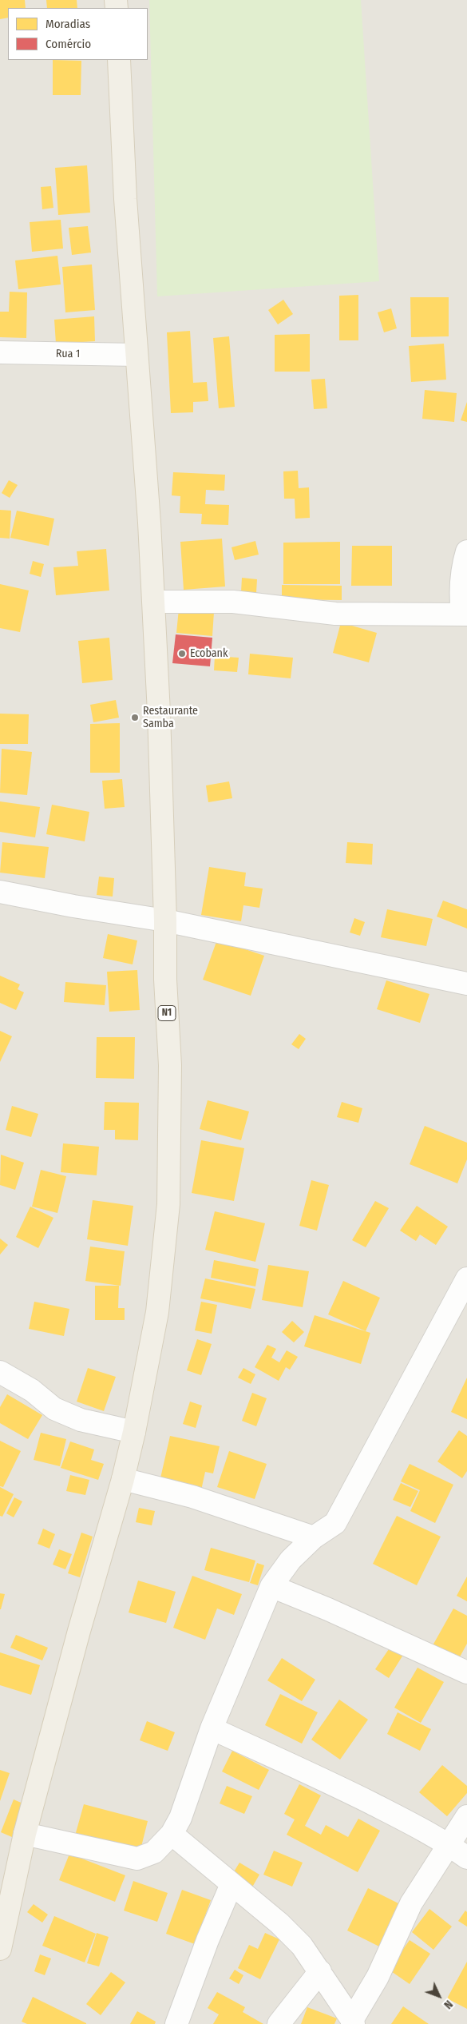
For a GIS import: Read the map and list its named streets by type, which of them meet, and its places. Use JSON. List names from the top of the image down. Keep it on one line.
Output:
{"streets":{"main road":["N1"],"street":["Rua 1"]},"crossings":[["Rua 1","N1"]],"places":["Ecobank","Restaurante Samba"],"legend":["Moradias","Comércio"],"north":"bottom right"}
